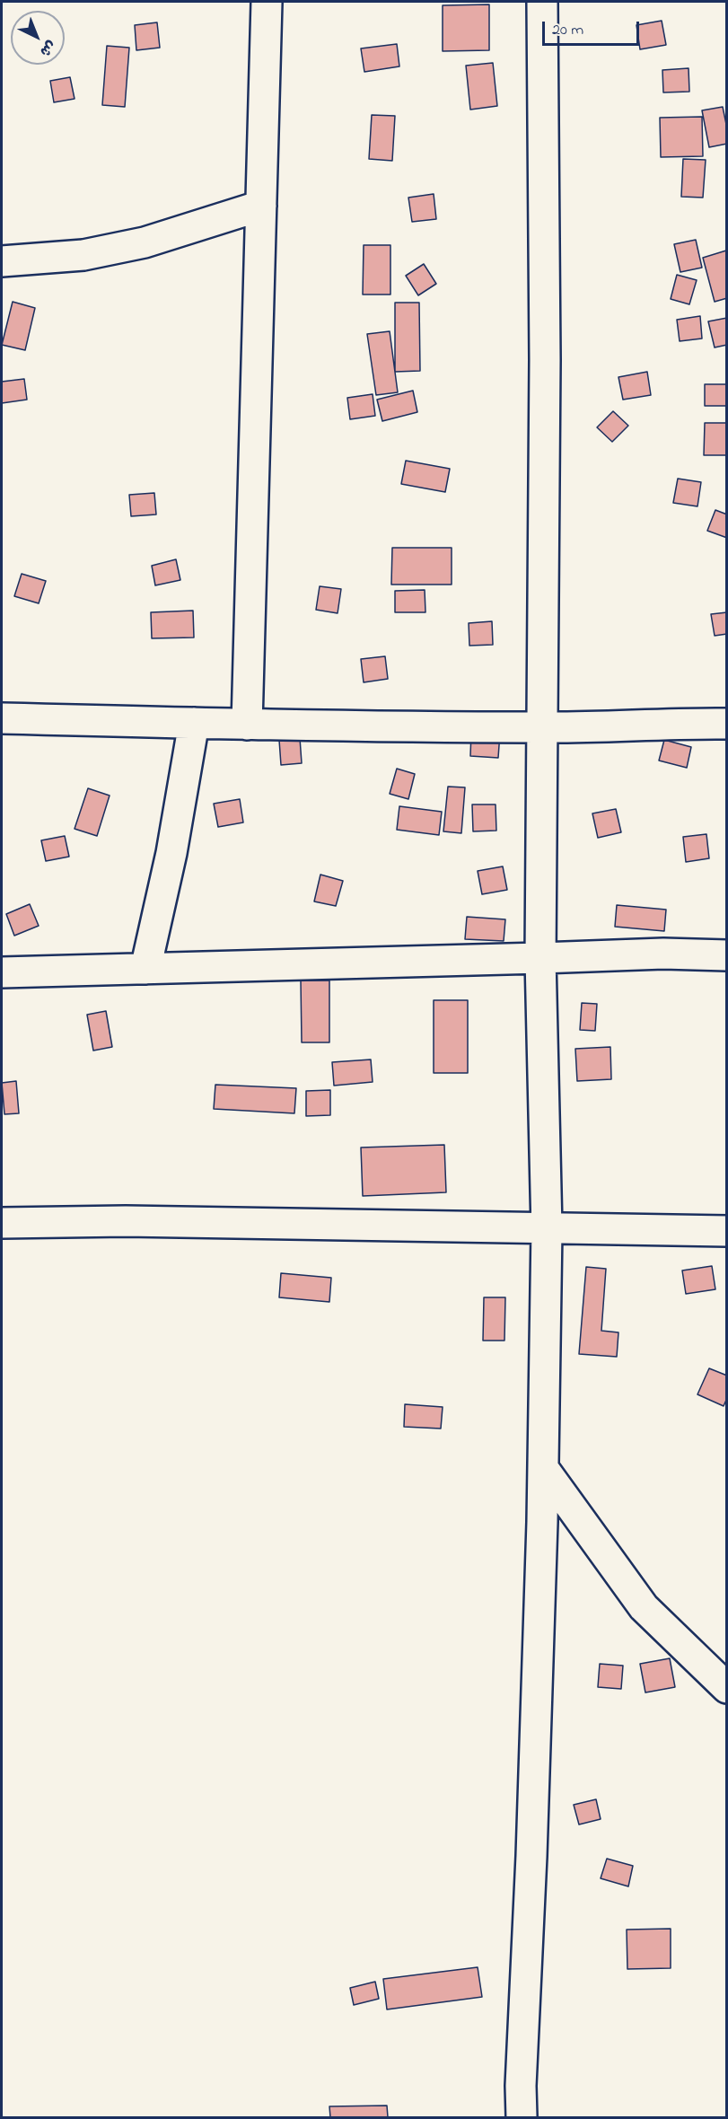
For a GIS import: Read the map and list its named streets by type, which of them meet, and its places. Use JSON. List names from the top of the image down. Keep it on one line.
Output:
{"scale_bar":"20 m","north":"bottom right"}
